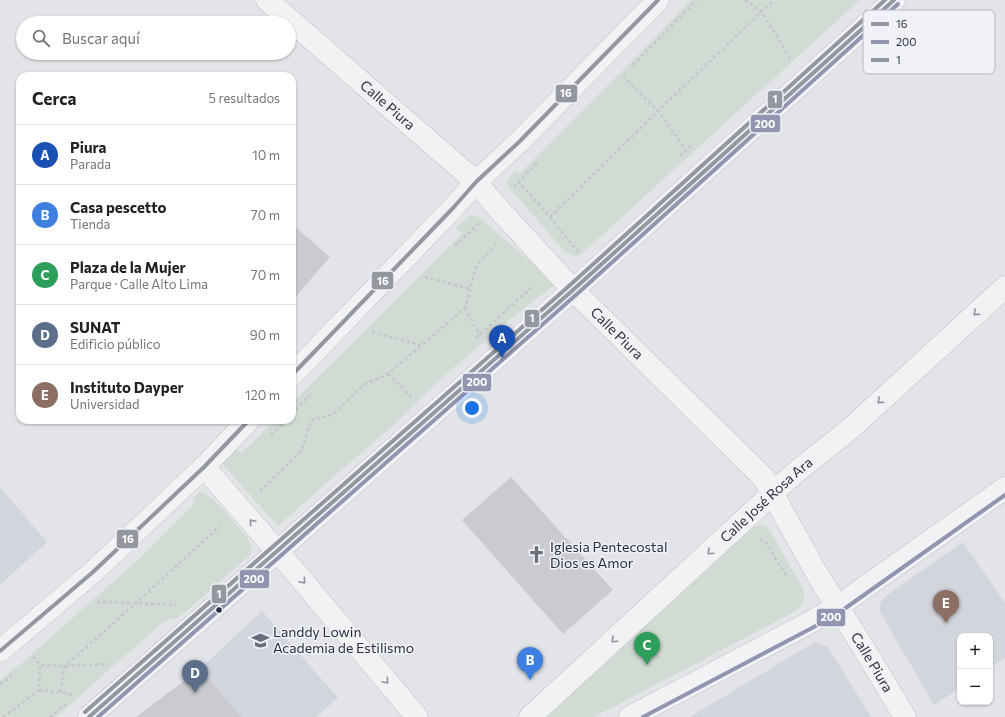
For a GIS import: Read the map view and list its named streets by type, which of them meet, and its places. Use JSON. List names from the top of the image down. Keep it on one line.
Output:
{"streets":{"street":["Calle Piura","Calle José Rosa Ara"]},"crossings":[["Calle Piura","Calle José Rosa Ara"]],"places":{"church":["Iglesia Pentecostal Dios es Amor"],"school or university":["Landdy Lowin Academia de Estilismo"]},"lines":["transit line 16","transit line 1","transit line 200"],"legend":["16","200","1"],"page":{"search":"Buscar aquí","heading":["Cerca","5 resultados"],"list":[{"mark":"A","name":"Piura","note":"Parada","value":"10 m"},{"mark":"B","name":"Casa pescetto","note":"Tienda","value":"70 m"},{"mark":"C","name":"Plaza de la Mujer","note":"Parque · Calle Alto Lima","value":"70 m"},{"mark":"D","name":"SUNAT","note":"Edificio público","value":"90 m"},{"mark":"E","name":"Instituto Dayper","note":"Universidad","value":"120 m"}],"pins":["A","E","C","B","D"],"map_buttons":["+","−"]}}
